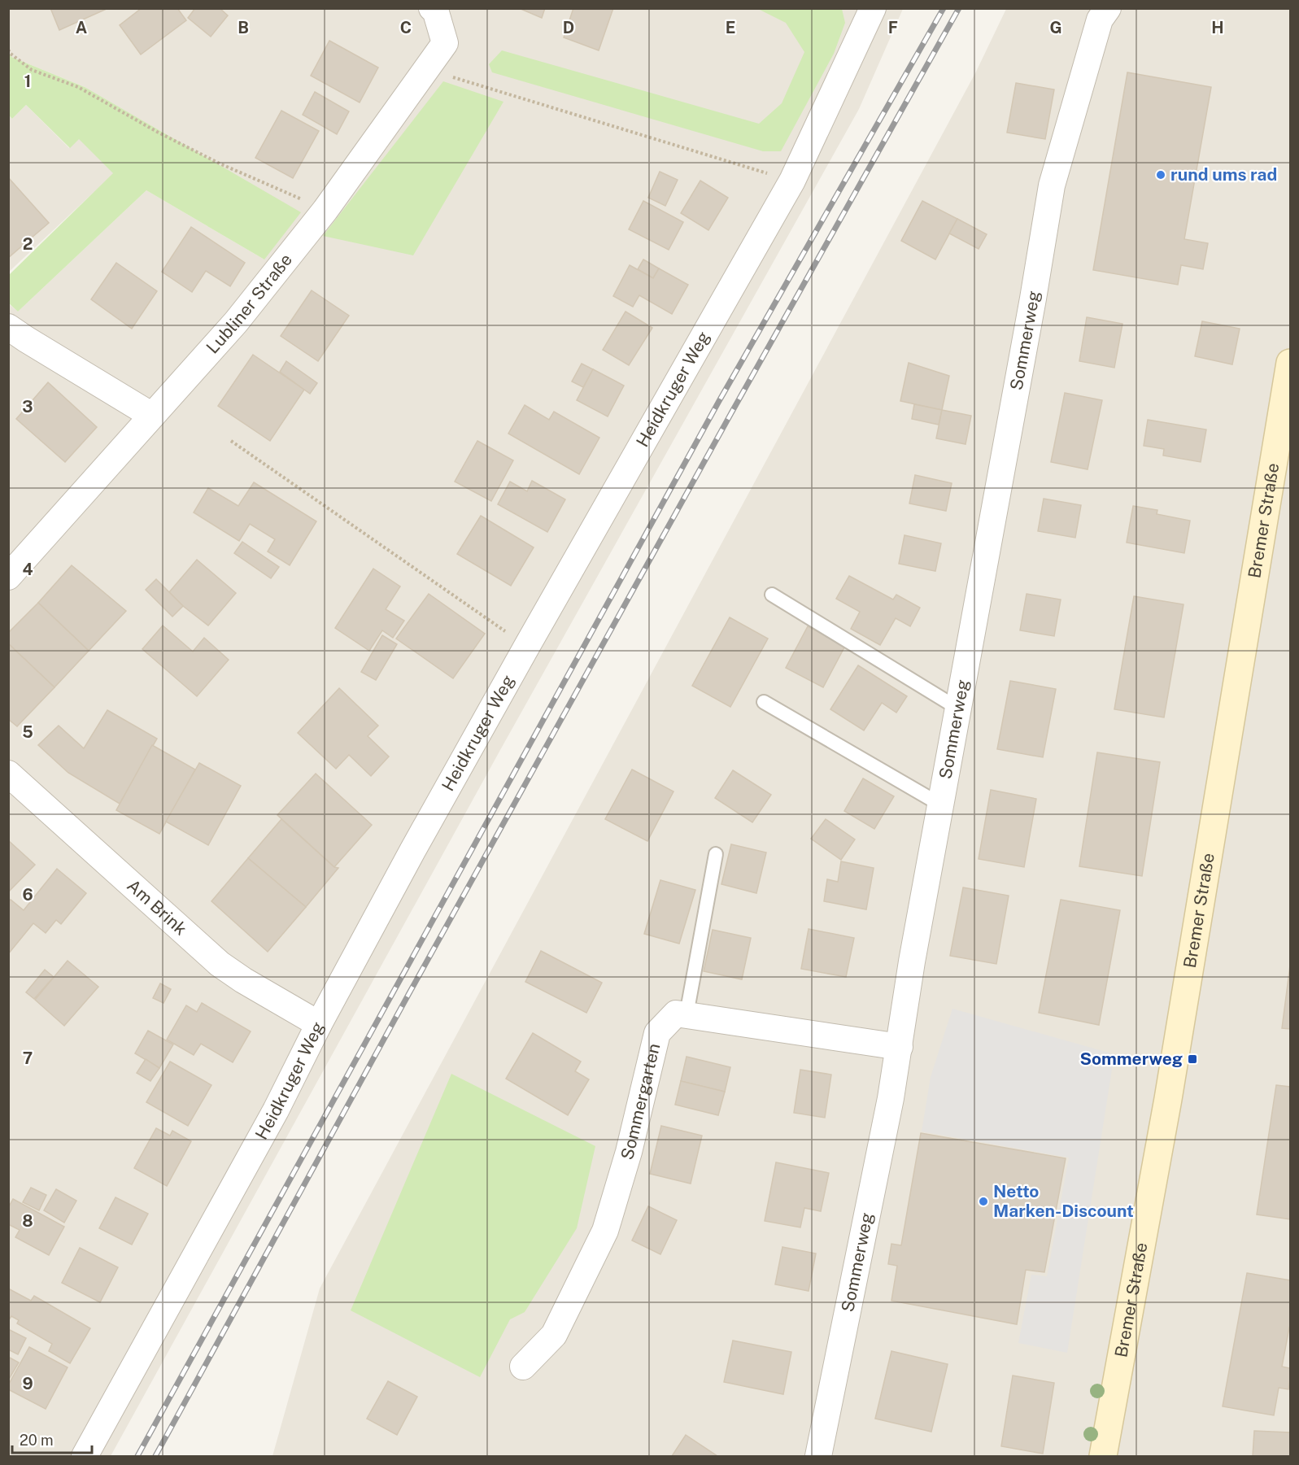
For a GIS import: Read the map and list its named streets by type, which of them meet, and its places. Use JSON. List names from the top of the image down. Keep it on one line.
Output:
{"streets":{"main road":["Bremer Straße"],"street":["Lubliner Straße","Sommerweg","Heidkruger Weg","Am Brink","Sommergarten"]},"crossings":[["Heidkruger Weg","Am Brink"]],"places":{"other":["rund ums rad","Netto Marken-Discount"],"transit":["Sommerweg"]},"scale_bar":"20 m","grid":{"columns":["A","B","C","D","E","F","G","H"],"rows":["1","2","3","4","5","6","7","8","9"]}}
